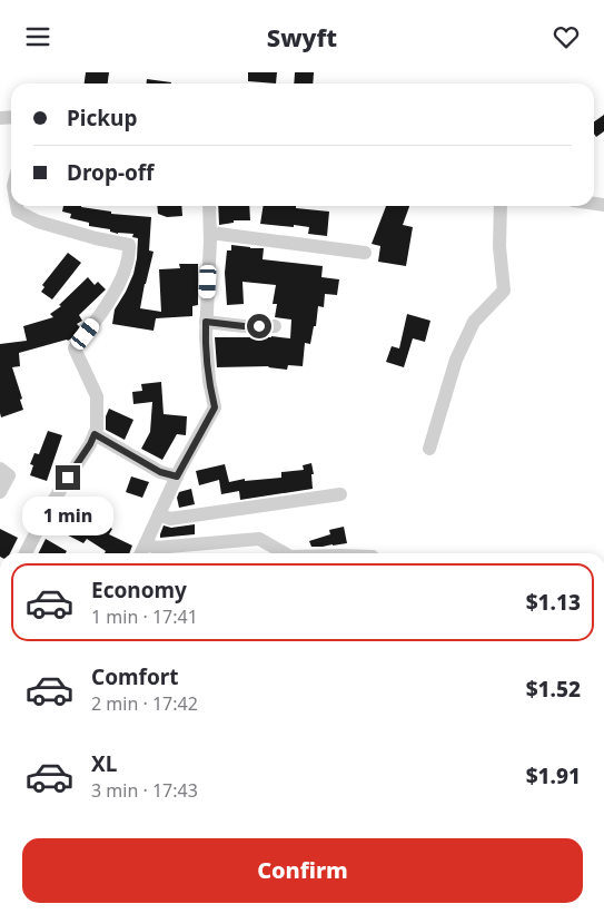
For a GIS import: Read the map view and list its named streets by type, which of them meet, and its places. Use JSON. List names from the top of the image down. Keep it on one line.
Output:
{"page":{"header":"Swyft","banner":["Pickup","Drop-off"],"bubble":"1 min","list":[{"name":"Economy","note":"1 min · 17:41","value":"$1.13"},{"name":"Comfort","note":"2 min · 17:42","value":"$1.52"},{"name":"XL","note":"3 min · 17:43","value":"$1.91"}],"buttons":"Confirm"}}
